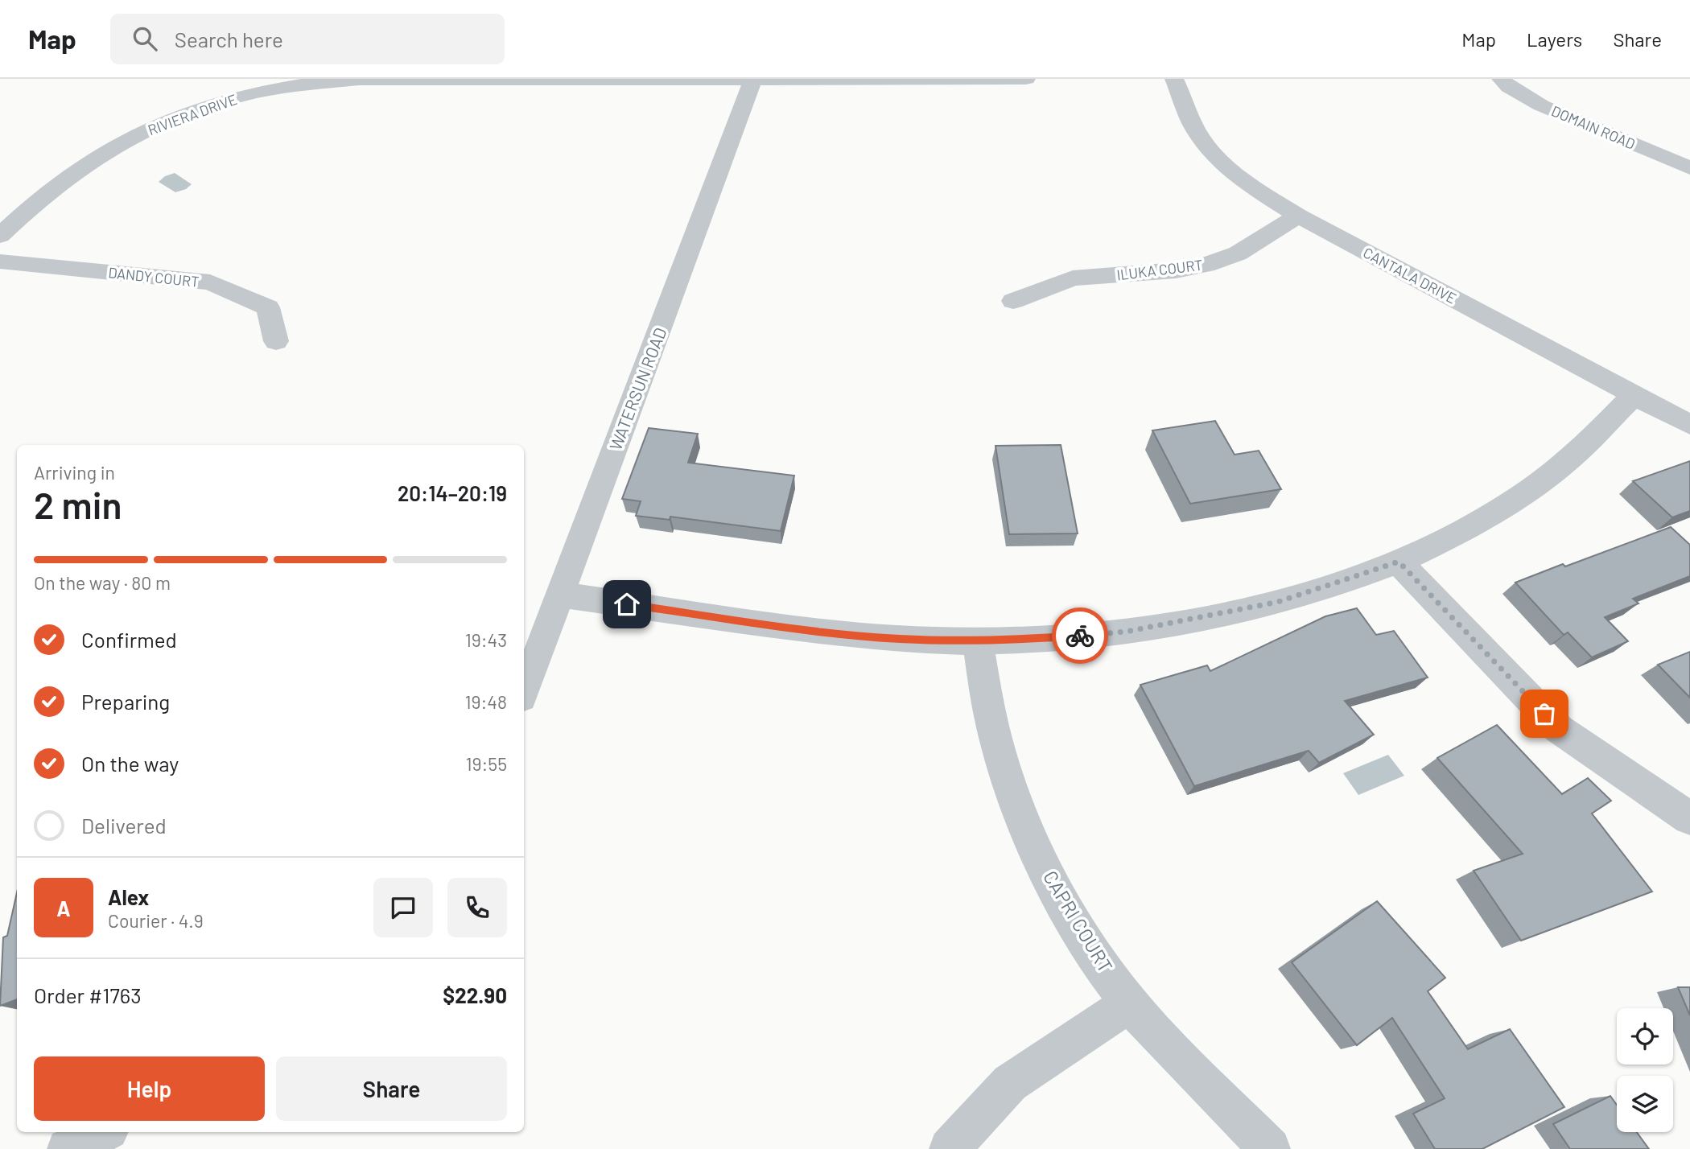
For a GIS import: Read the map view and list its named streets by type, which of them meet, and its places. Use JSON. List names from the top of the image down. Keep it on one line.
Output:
{"streets":{"street":["RIVIERA DRIVE","DOMAIN ROAD","ILUKA COURT","CANTALA DRIVE","DANDY COURT","WATERSUN ROAD","CAPRI COURT"]},"crossings":[["RIVIERA DRIVE","WATERSUN ROAD"],["ILUKA COURT","CANTALA DRIVE"]],"page":{"header":"Map","search":"Search here","nav":["Map","Layers","Share"],"heading":["2 min","Arriving in","20:14–20:19"],"panel":["Alex","Courier · 4.9","Order #1763","$22.90"],"bar":"On the way · 80 m","list":[["Confirmed","19:43"],["Preparing","19:48"],["On the way","19:55"],"Delivered"],"round":"A","buttons":["Help","Share"]}}
